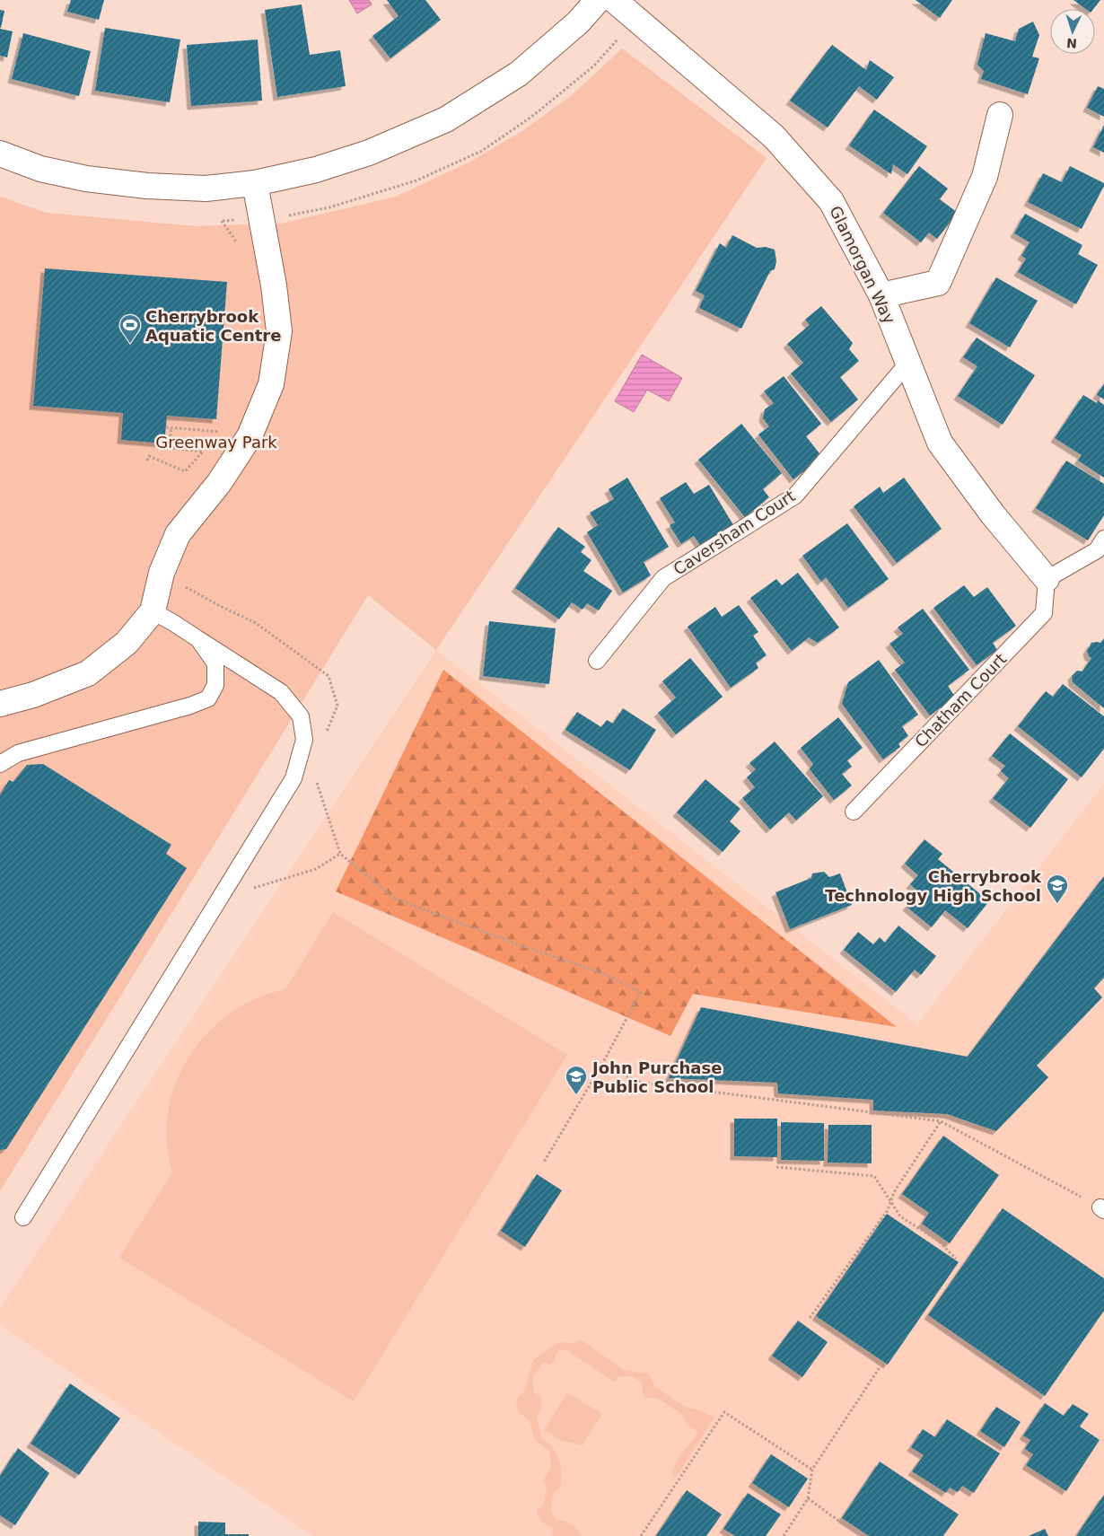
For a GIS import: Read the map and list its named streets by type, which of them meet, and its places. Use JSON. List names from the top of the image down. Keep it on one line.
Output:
{"streets":{"street":["Glamorgan Way"],"lane":["Caversham Court","Chatham Court"]},"crossings":[["Glamorgan Way","Caversham Court"],["Glamorgan Way","Chatham Court"]],"parks":["Greenway Park"],"places":{"sports":["Cherrybrook Aquatic Centre"],"school or university":["Cherrybrook Technology High School","John Purchase Public School"]},"north":"bottom"}
